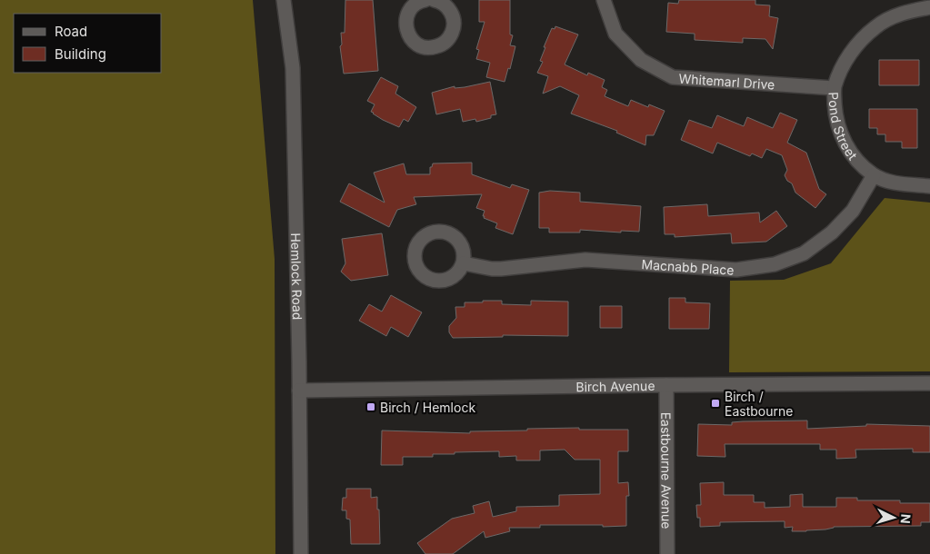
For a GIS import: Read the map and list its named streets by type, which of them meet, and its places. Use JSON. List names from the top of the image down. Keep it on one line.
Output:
{"streets":{"street":["Whitemarl Drive","Pond Street","Macnabb Place","Hemlock Road","Birch Avenue","Eastbourne Avenue"]},"crossings":[["Whitemarl Drive","Pond Street"],["Pond Street","Macnabb Place"],["Hemlock Road","Birch Avenue"],["Birch Avenue","Eastbourne Avenue"]],"places":{"transit":["Birch / Eastbourne","Birch / Hemlock"]},"legend":["Road","Building"],"north":"right"}
